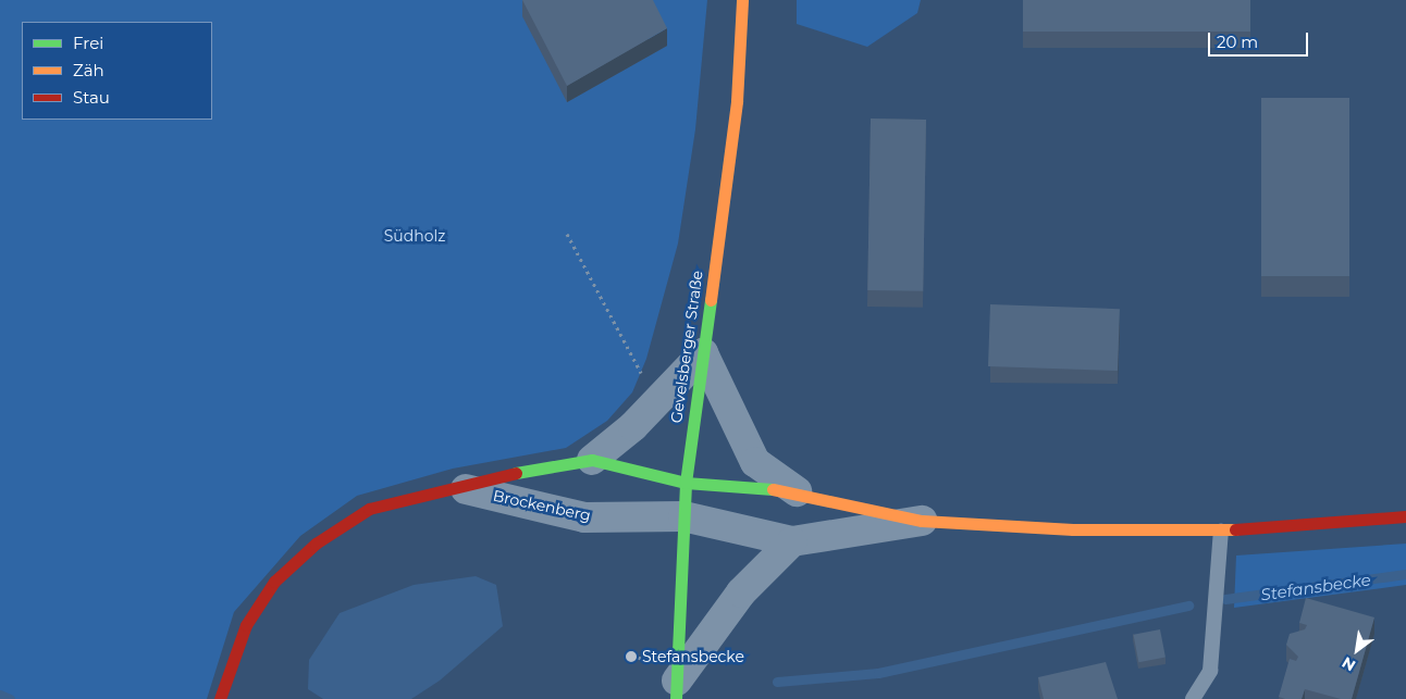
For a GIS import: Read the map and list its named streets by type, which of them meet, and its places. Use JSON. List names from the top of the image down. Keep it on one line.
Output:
{"streets":{"street":["Gevelsberger Straße","Brockenberg"]},"crossings":[["Gevelsberger Straße","Brockenberg"]],"water":["Stefansbecke"],"parks":["Südholz"],"places":["Stefansbecke"],"legend":["Frei","Zäh","Stau"],"scale_bar":"20 m","north":"bottom left"}
